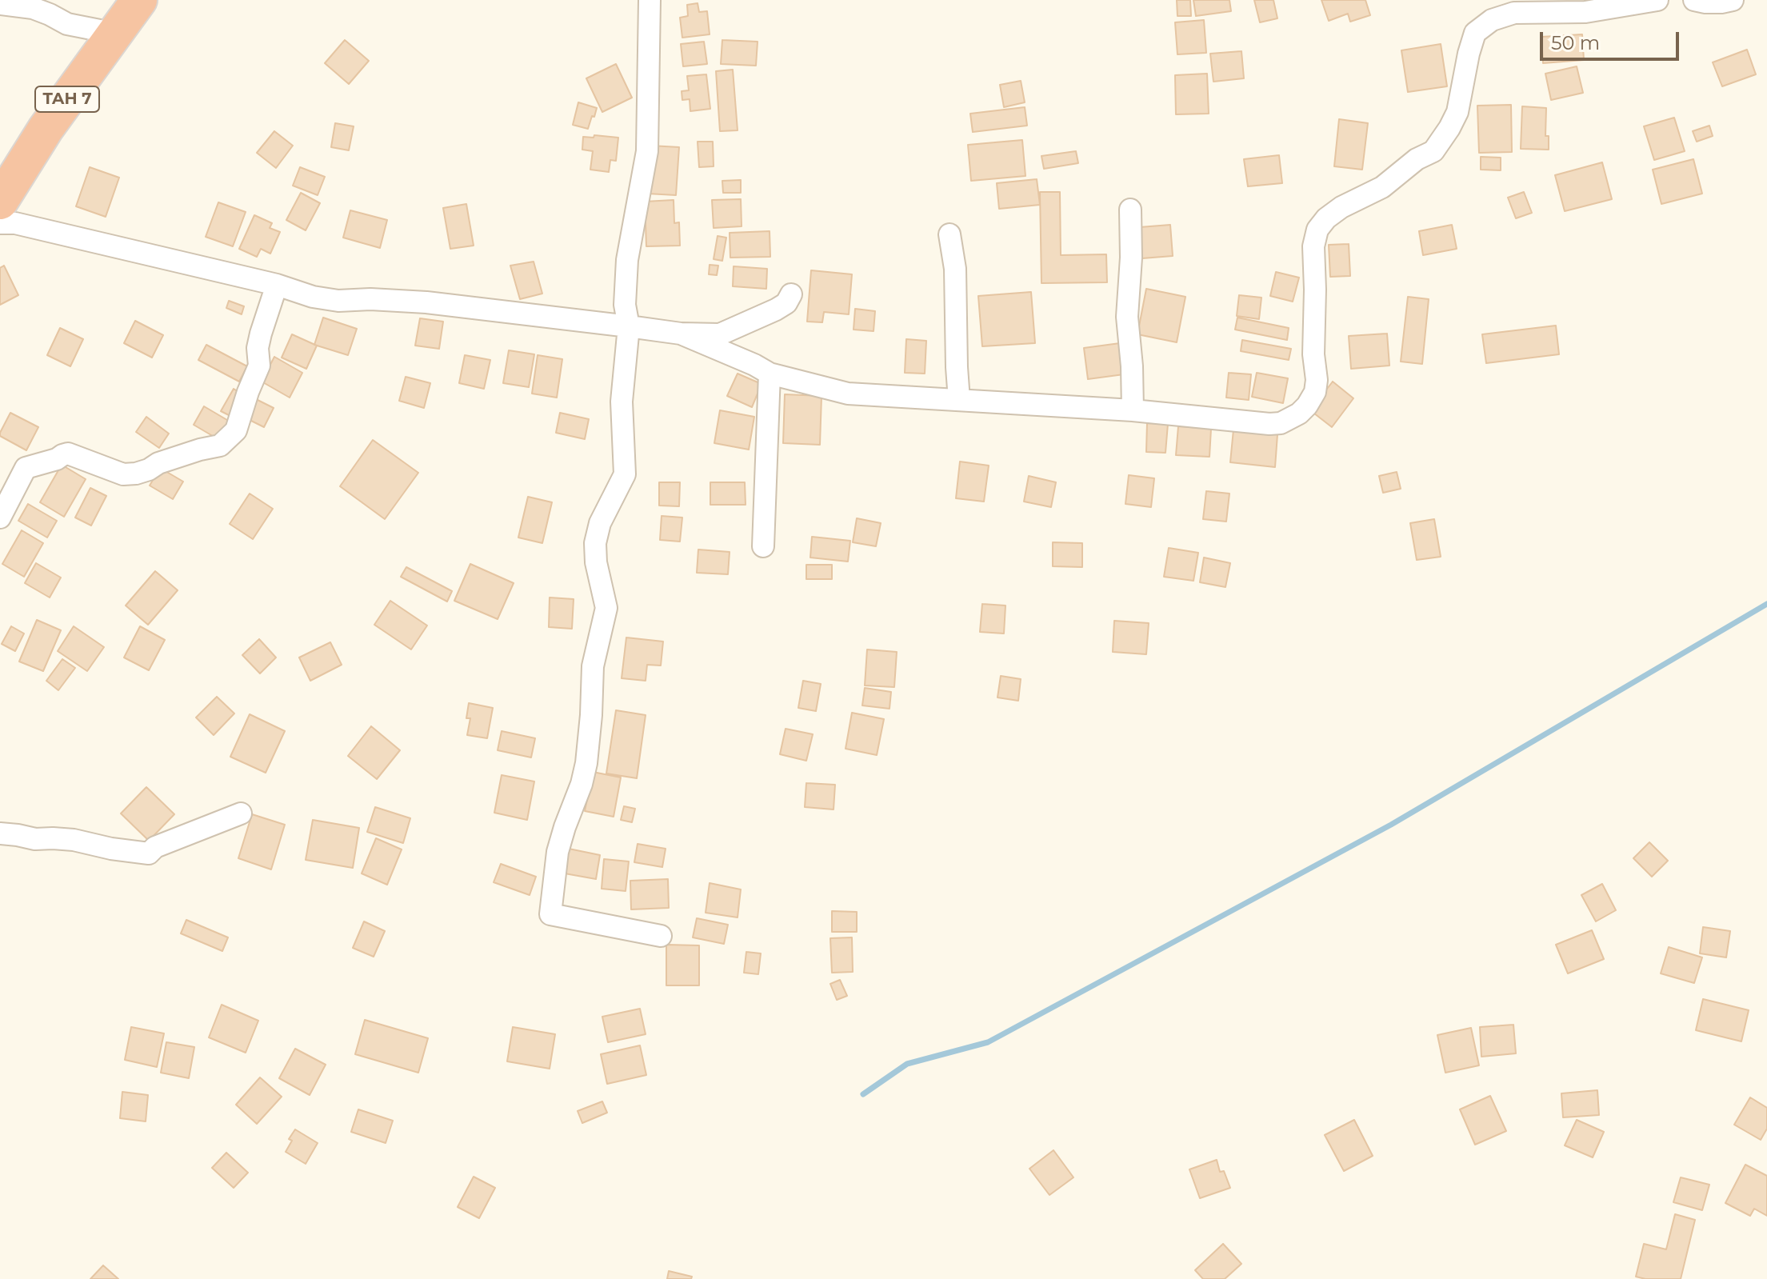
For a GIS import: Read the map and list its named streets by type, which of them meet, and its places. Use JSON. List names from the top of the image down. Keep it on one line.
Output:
{"streets":{"highway":["TAH 7"]},"scale_bar":"50 m"}
